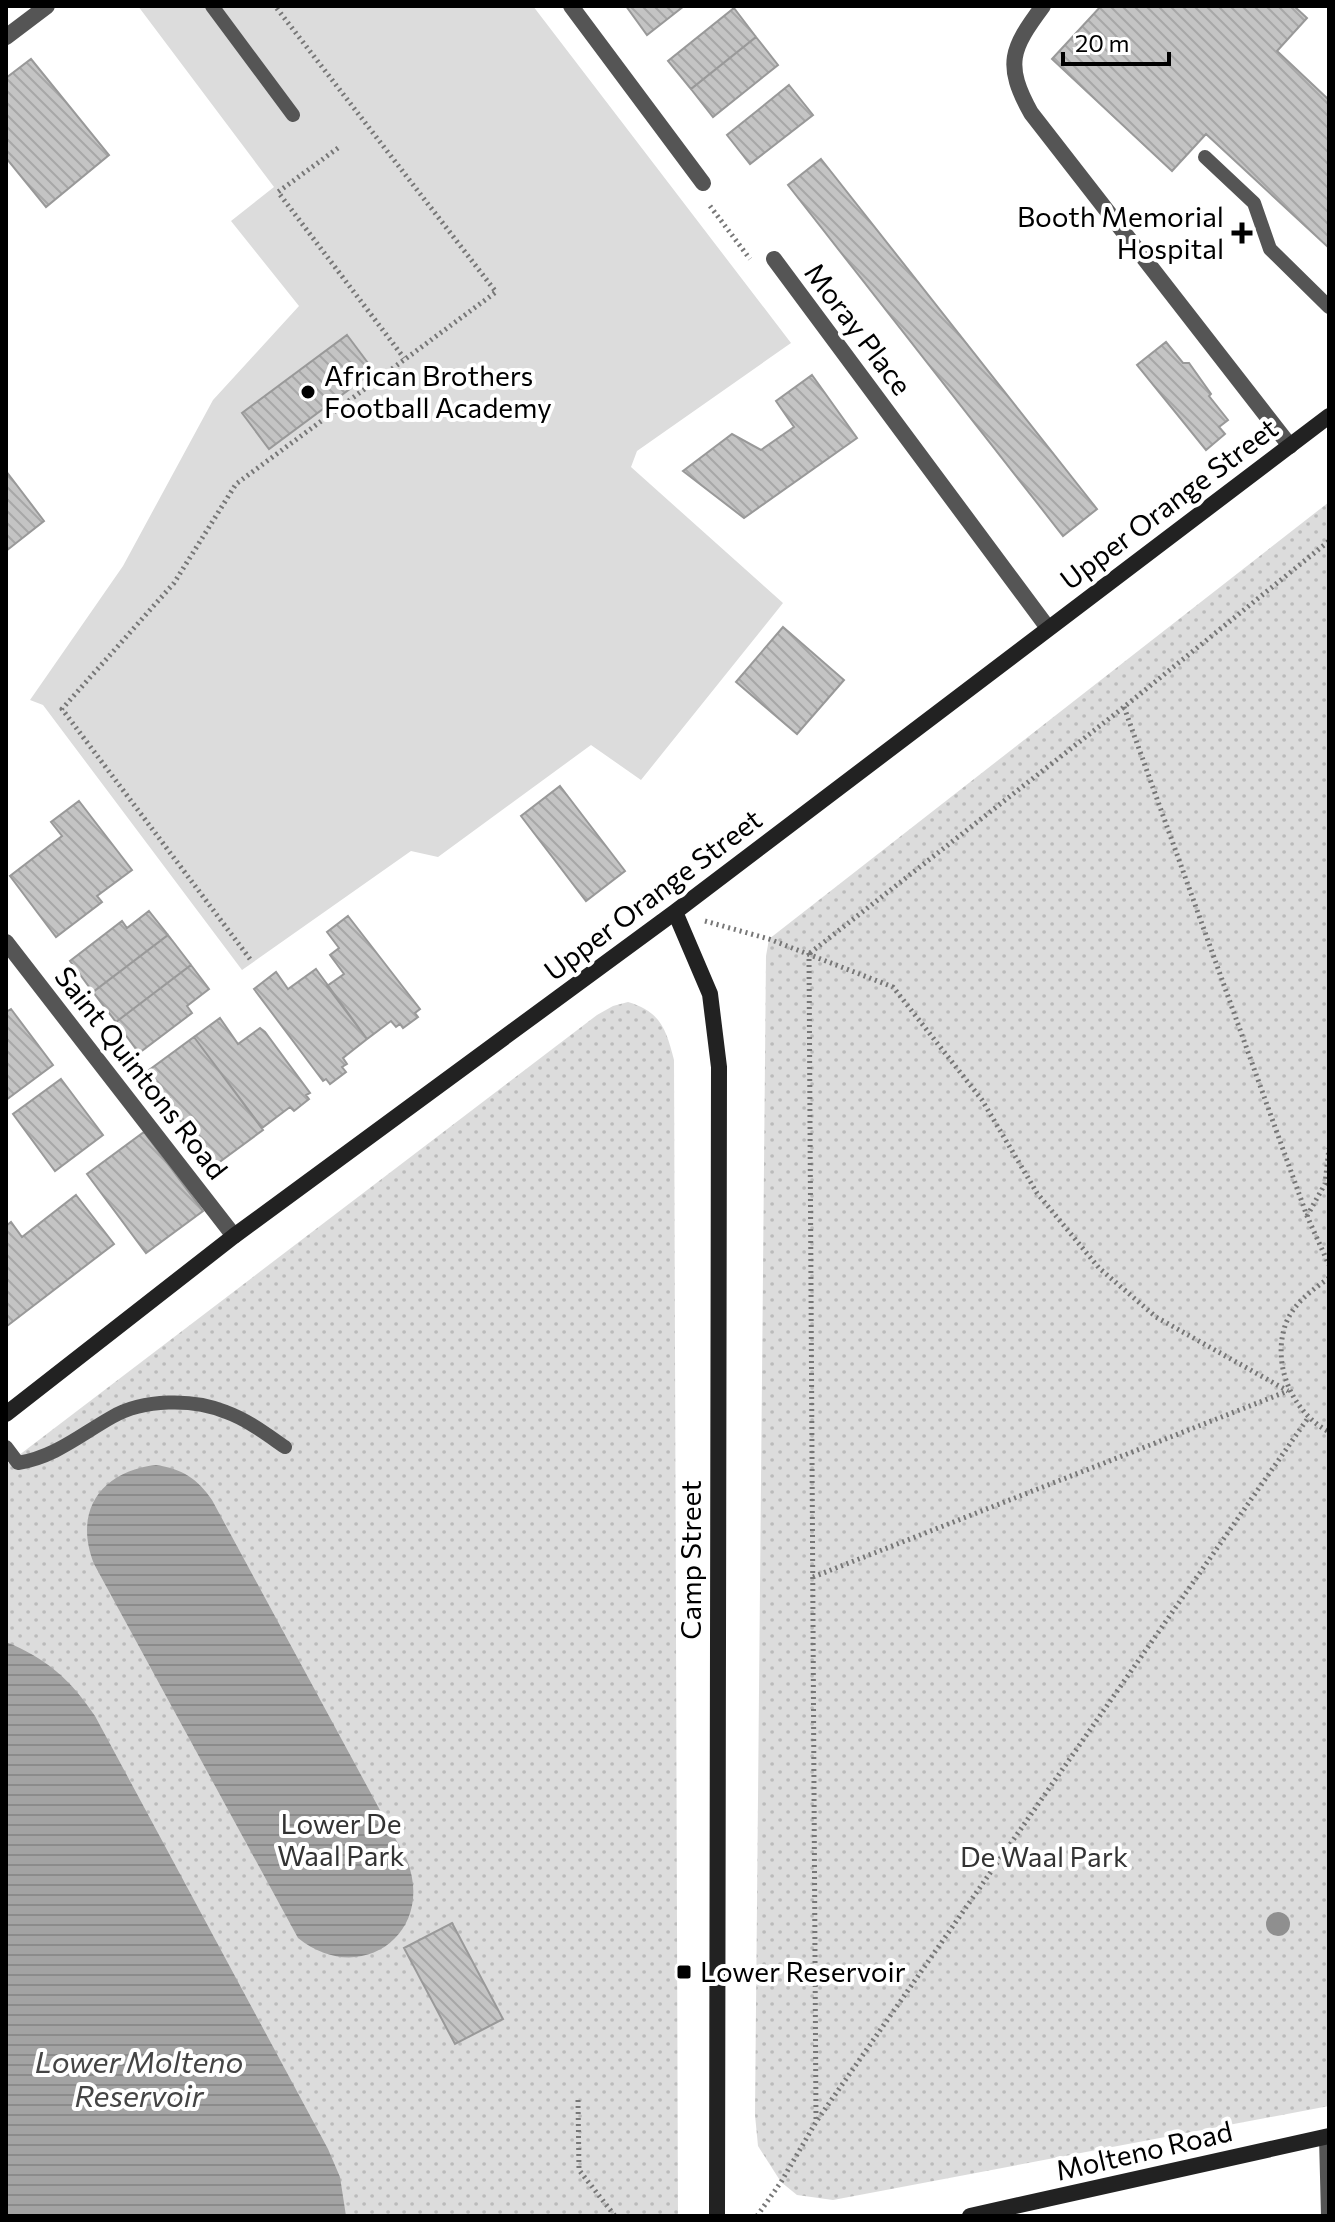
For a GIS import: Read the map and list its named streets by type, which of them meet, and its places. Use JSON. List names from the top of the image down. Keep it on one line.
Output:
{"streets":{"street":["Moray Place","Upper Orange Street","Saint Quintons Road","Camp Street","Molteno Road"]},"crossings":[["Moray Place","Upper Orange Street"],["Upper Orange Street","Saint Quintons Road"],["Upper Orange Street","Camp Street"]],"water":["Lower Molteno Reservoir"],"parks":["Lower De Waal Park","De Waal Park"],"places":{"health":["Booth Memorial Hospital"],"other":["African Brothers Football Academy"],"transit":["Lower Reservoir"]},"scale_bar":"20 m"}
